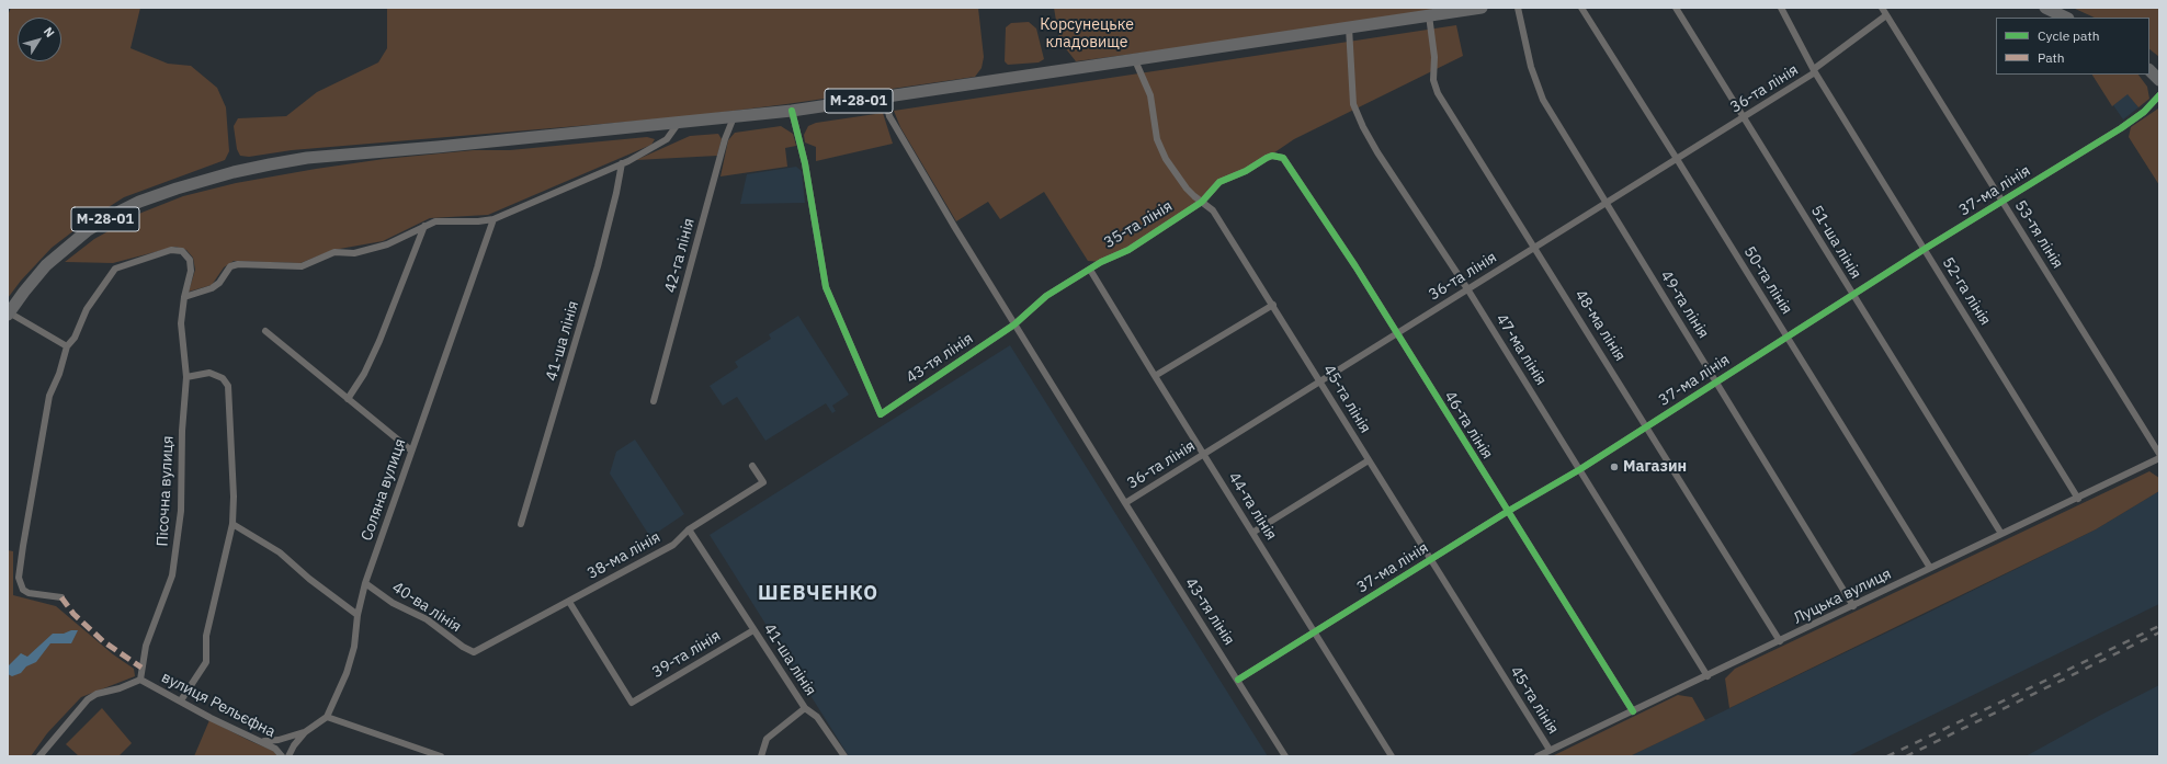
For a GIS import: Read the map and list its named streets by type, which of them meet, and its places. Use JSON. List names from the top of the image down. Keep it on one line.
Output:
{"streets":{"highway":["М-28-01"],"street":["36-та лінія","37-ма лінія","35-та лінія","53-тя лінія","51-ша лінія","42-га лінія","50-та лінія","52-га лінія","49-та лінія","48-ма лінія","41-ша лінія","47-ма лінія","43-тя лінія","45-та лінія","46-та лінія","Соляна вулиця","Пісочна вулиця","44-та лінія","38-ма лінія","Луцька вулиця","40-ва лінія","39-та лінія","вулиця Рельєфна"]},"crossings":[["36-та лінія","53-тя лінія"],["36-та лінія","51-ша лінія"],["36-та лінія","50-та лінія"],["36-та лінія","52-га лінія"],["36-та лінія","49-та лінія"],["36-та лінія","48-ма лінія"],["36-та лінія","47-ма лінія"],["36-та лінія","43-тя лінія"],["36-та лінія","45-та лінія"],["36-та лінія","46-та лінія"],["36-та лінія","44-та лінія"],["М-28-01","42-га лінія"],["М-28-01","48-ма лінія"],["М-28-01","47-ма лінія"],["М-28-01","43-тя лінія"],["М-28-01","45-та лінія"],["37-ма лінія","53-тя лінія"],["37-ма лінія","51-ша лінія"],["37-ма лінія","50-та лінія"],["37-ма лінія","52-га лінія"],["37-ма лінія","49-та лінія"],["37-ма лінія","48-ма лінія"],["37-ма лінія","47-ма лінія"],["37-ма лінія","43-тя лінія"],["37-ма лінія","45-та лінія"],["37-ма лінія","46-та лінія"],["37-ма лінія","44-та лінія"],["35-та лінія","43-тя лінія"],["35-та лінія","45-та лінія"],["35-та лінія","46-та лінія"],["35-та лінія","44-та лінія"],["51-ша лінія","Луцька вулиця"],["50-та лінія","Луцька вулиця"],["52-га лінія","Луцька вулиця"],["49-та лінія","Луцька вулиця"],["48-ма лінія","Луцька вулиця"],["41-ша лінія","38-ма лінія"],["41-ша лінія","39-та лінія"],["47-ма лінія","Луцька вулиця"],["45-та лінія","Луцька вулиця"],["46-та лінія","Луцька вулиця"],["Соляна вулиця","40-ва лінія"],["Пісочна вулиця","вулиця Рельєфна"],["38-ма лінія","40-ва лінія"],["38-ма лінія","39-та лінія"]],"districts":["ШЕВЧЕНКО"],"parks":["Корсунецьке кладовище"],"places":["Магазин"],"legend":["Cycle path","Path"],"north":"top right"}
